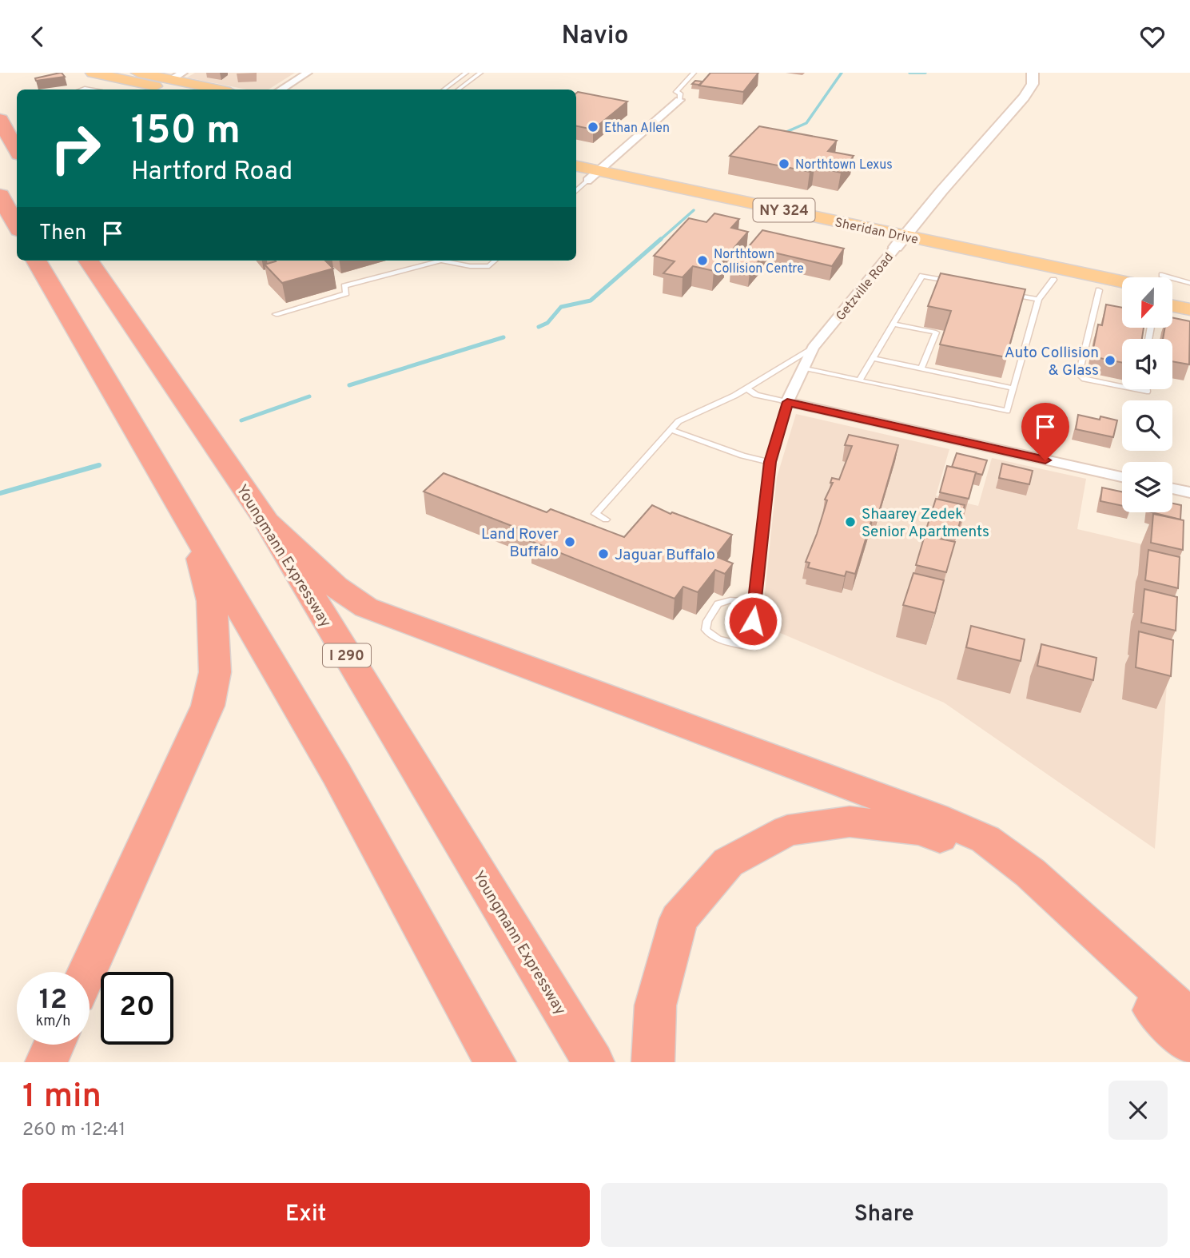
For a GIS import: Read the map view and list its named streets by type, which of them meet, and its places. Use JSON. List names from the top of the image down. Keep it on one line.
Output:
{"streets":{"highway":["Youngmann Expressway","I 290"],"main road":["NY 324","Sheridan Drive"],"street":["Getzville Road"]},"crossings":[["Sheridan Drive","Getzville Road"]],"places":["Ethan Allen","Northtown Lexus","Northtown Collision Centre","Auto Collision & Glass","Shaarey Zedek Senior Apartments","Land Rover Buffalo","Jaguar Buffalo"],"north":"bottom","page":{"header":"Navio","turn":["150 m","Hartford Road"],"then":"Then","speed":"12 km/h","limit":"20","heading":["1 min","260 m · 12:41"],"buttons":["Exit","Share"]}}
